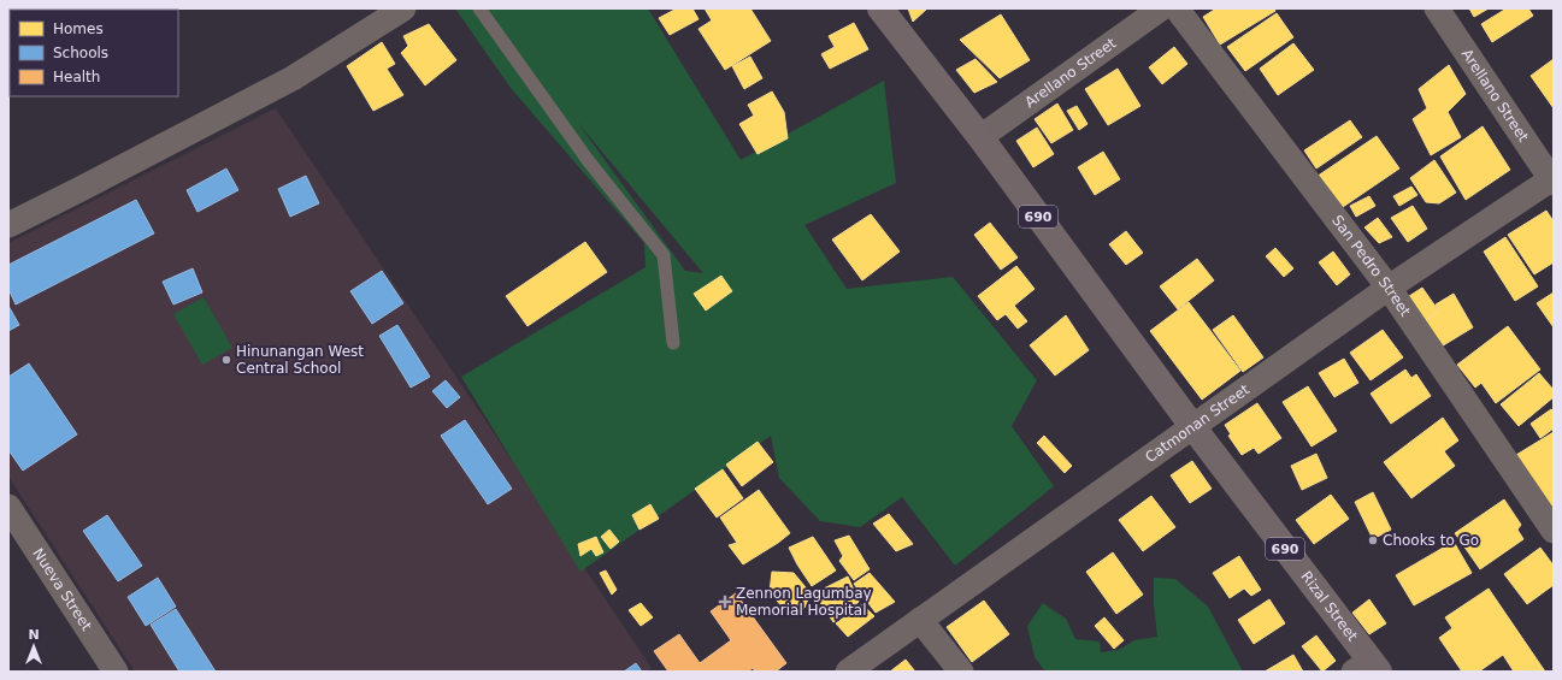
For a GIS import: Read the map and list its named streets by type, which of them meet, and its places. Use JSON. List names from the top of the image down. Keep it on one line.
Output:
{"streets":{"main road":["690","Rizal Street"],"street":["Arellano Street","San Pedro Street","Catmonan Street","Nueva Street"]},"crossings":[["Arellano Street","690"],["Arellano Street","Catmonan Street"],["690","Catmonan Street"],["690","Rizal Street"],["San Pedro Street","Catmonan Street"],["Catmonan Street","Rizal Street"]],"places":{"other":["Hinunangan West Central School","Chooks to Go"],"health":["Zennon Lagumbay Memorial Hospital"]},"legend":["Homes","Schools","Health"],"north":"top"}
